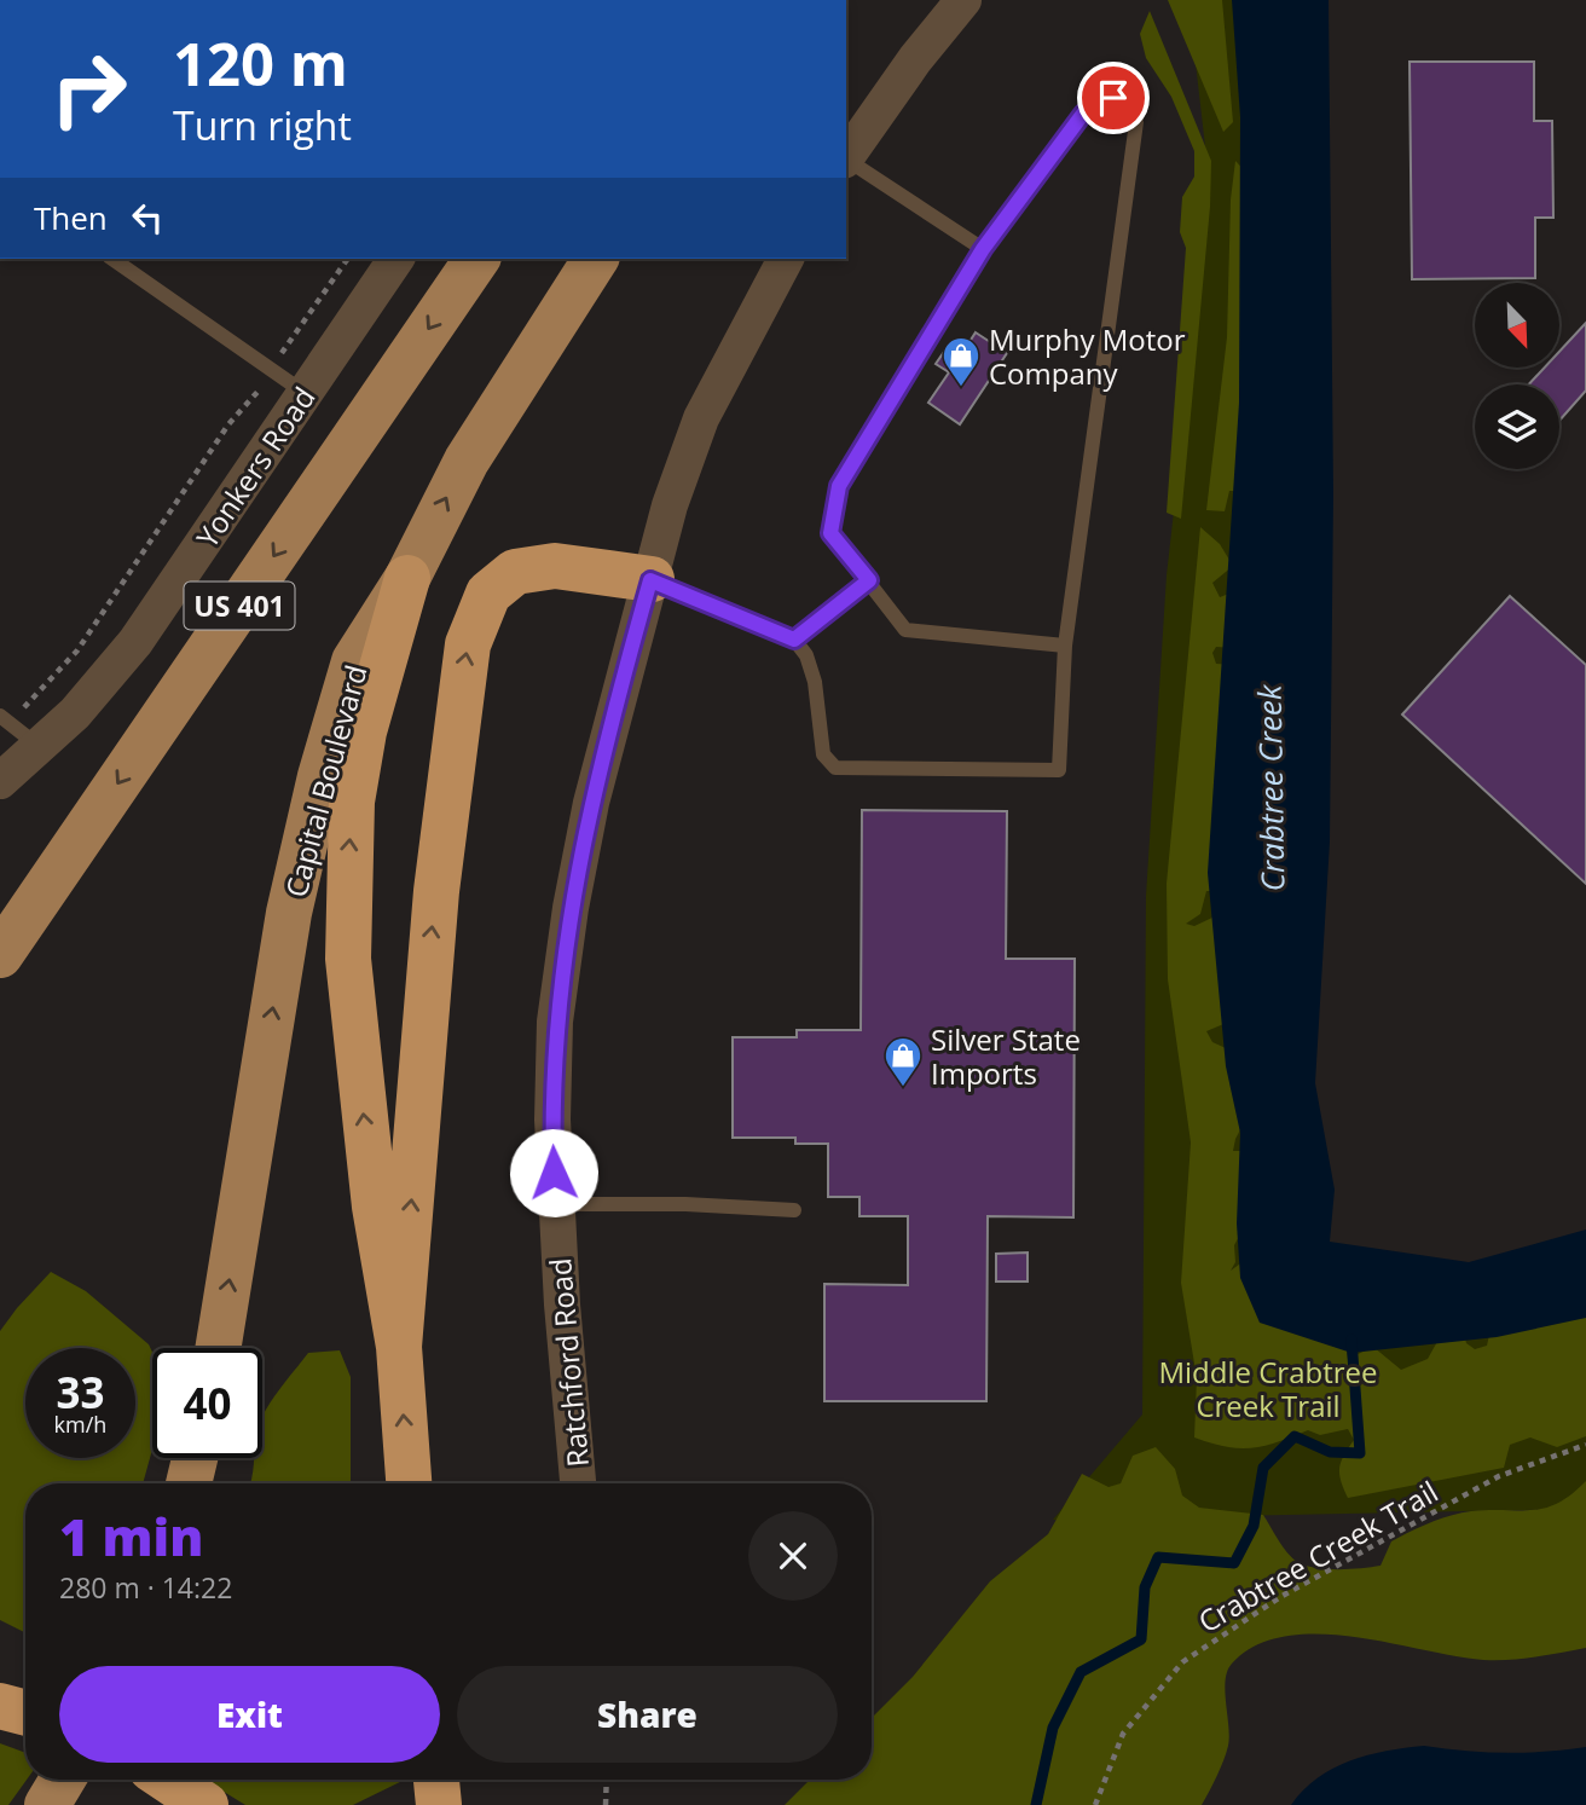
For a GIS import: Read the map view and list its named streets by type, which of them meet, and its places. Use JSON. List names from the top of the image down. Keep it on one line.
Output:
{"streets":{"main road":["US 401","Capital Boulevard"],"street":["Yonkers Road","Ratchford Road"],"path":["Crabtree Creek Trail"]},"water":["Crabtree Creek"],"parks":["Middle Crabtree Creek Trail"],"places":{"shop":["Murphy Motor Company","Silver State Imports"]},"north":"bottom right","page":{"turn":["120 m","Turn right"],"then":"Then","speed":"33 km/h","limit":"40","heading":["1 min","280 m · 14:22"],"buttons":["Exit","Share"]}}
